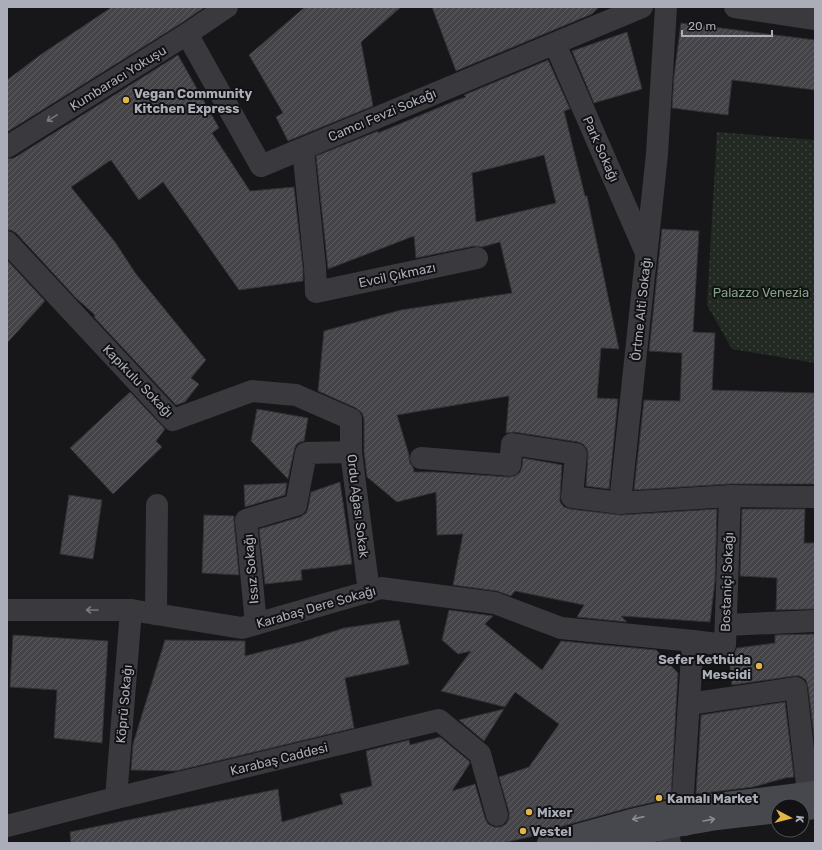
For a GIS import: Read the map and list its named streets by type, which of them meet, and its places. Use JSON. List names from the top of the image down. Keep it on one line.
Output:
{"streets":{"street":["Kumbaracı Yokuşu","Camcı Fevzi Sokağı","Park Sokağı","Evcil Çıkmazı","Örtme Alti Sokağı","Kapıkulu Sokağı","Ordu Ağası Sokak","Issız Sokağı","Bostaniçi Sokağı","Karabaş Dere Sokağı","Köprü Sokağı","Karabaş Caddesi"]},"crossings":[["Kumbaracı Yokuşu","Camcı Fevzi Sokağı"],["Camcı Fevzi Sokağı","Park Sokağı"],["Camcı Fevzi Sokağı","Evcil Çıkmazı"],["Park Sokağı","Örtme Alti Sokağı"],["Kapıkulu Sokağı","Ordu Ağası Sokak"],["Ordu Ağası Sokak","Issız Sokağı"],["Ordu Ağası Sokak","Karabaş Dere Sokağı"],["Issız Sokağı","Karabaş Dere Sokağı"],["Bostaniçi Sokağı","Karabaş Dere Sokağı"],["Karabaş Dere Sokağı","Köprü Sokağı"],["Köprü Sokağı","Karabaş Caddesi"]],"one_way":["Kumbaracı Yokuşu"],"parks":["Palazzo Venezia"],"places":["Vegan Community Kitchen Express","Sefer Kethüda Mescidi","Kamalı Market","Mixer","Vestel"],"scale_bar":"20 m","north":"right"}
